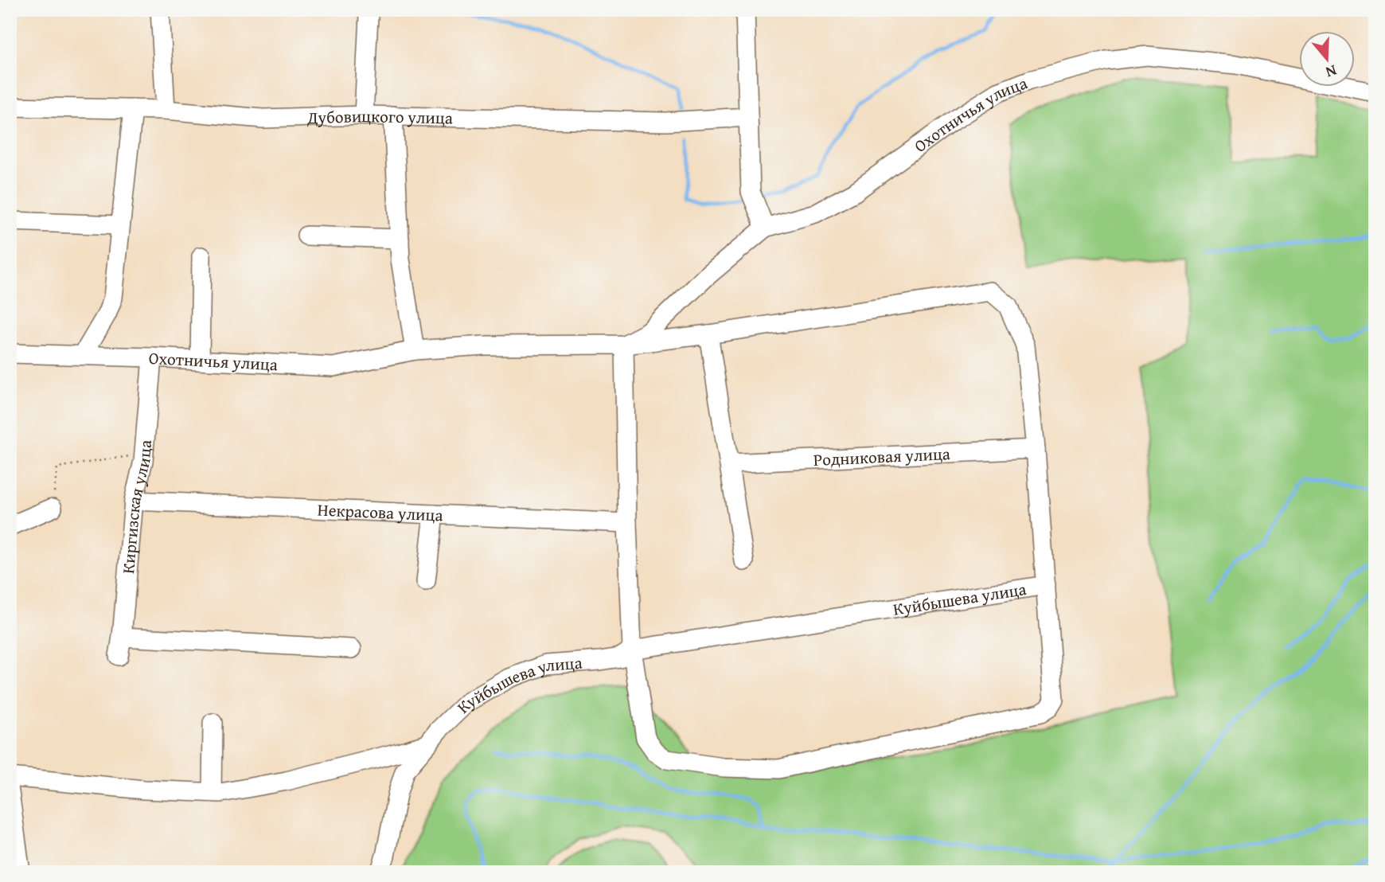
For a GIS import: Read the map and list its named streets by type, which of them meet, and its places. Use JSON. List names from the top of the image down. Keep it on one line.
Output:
{"streets":{"street":["Охотничья улица","Дубовицкого улица","Родниковая улица","Киргизская улица","Некрасова улица","Куйбышева улица"]},"crossings":[["Охотничья улица","Киргизская улица"],["Охотничья улица","Куйбышева улица"],["Родниковая улица","Куйбышева улица"],["Киргизская улица","Некрасова улица"]],"north":"bottom"}
